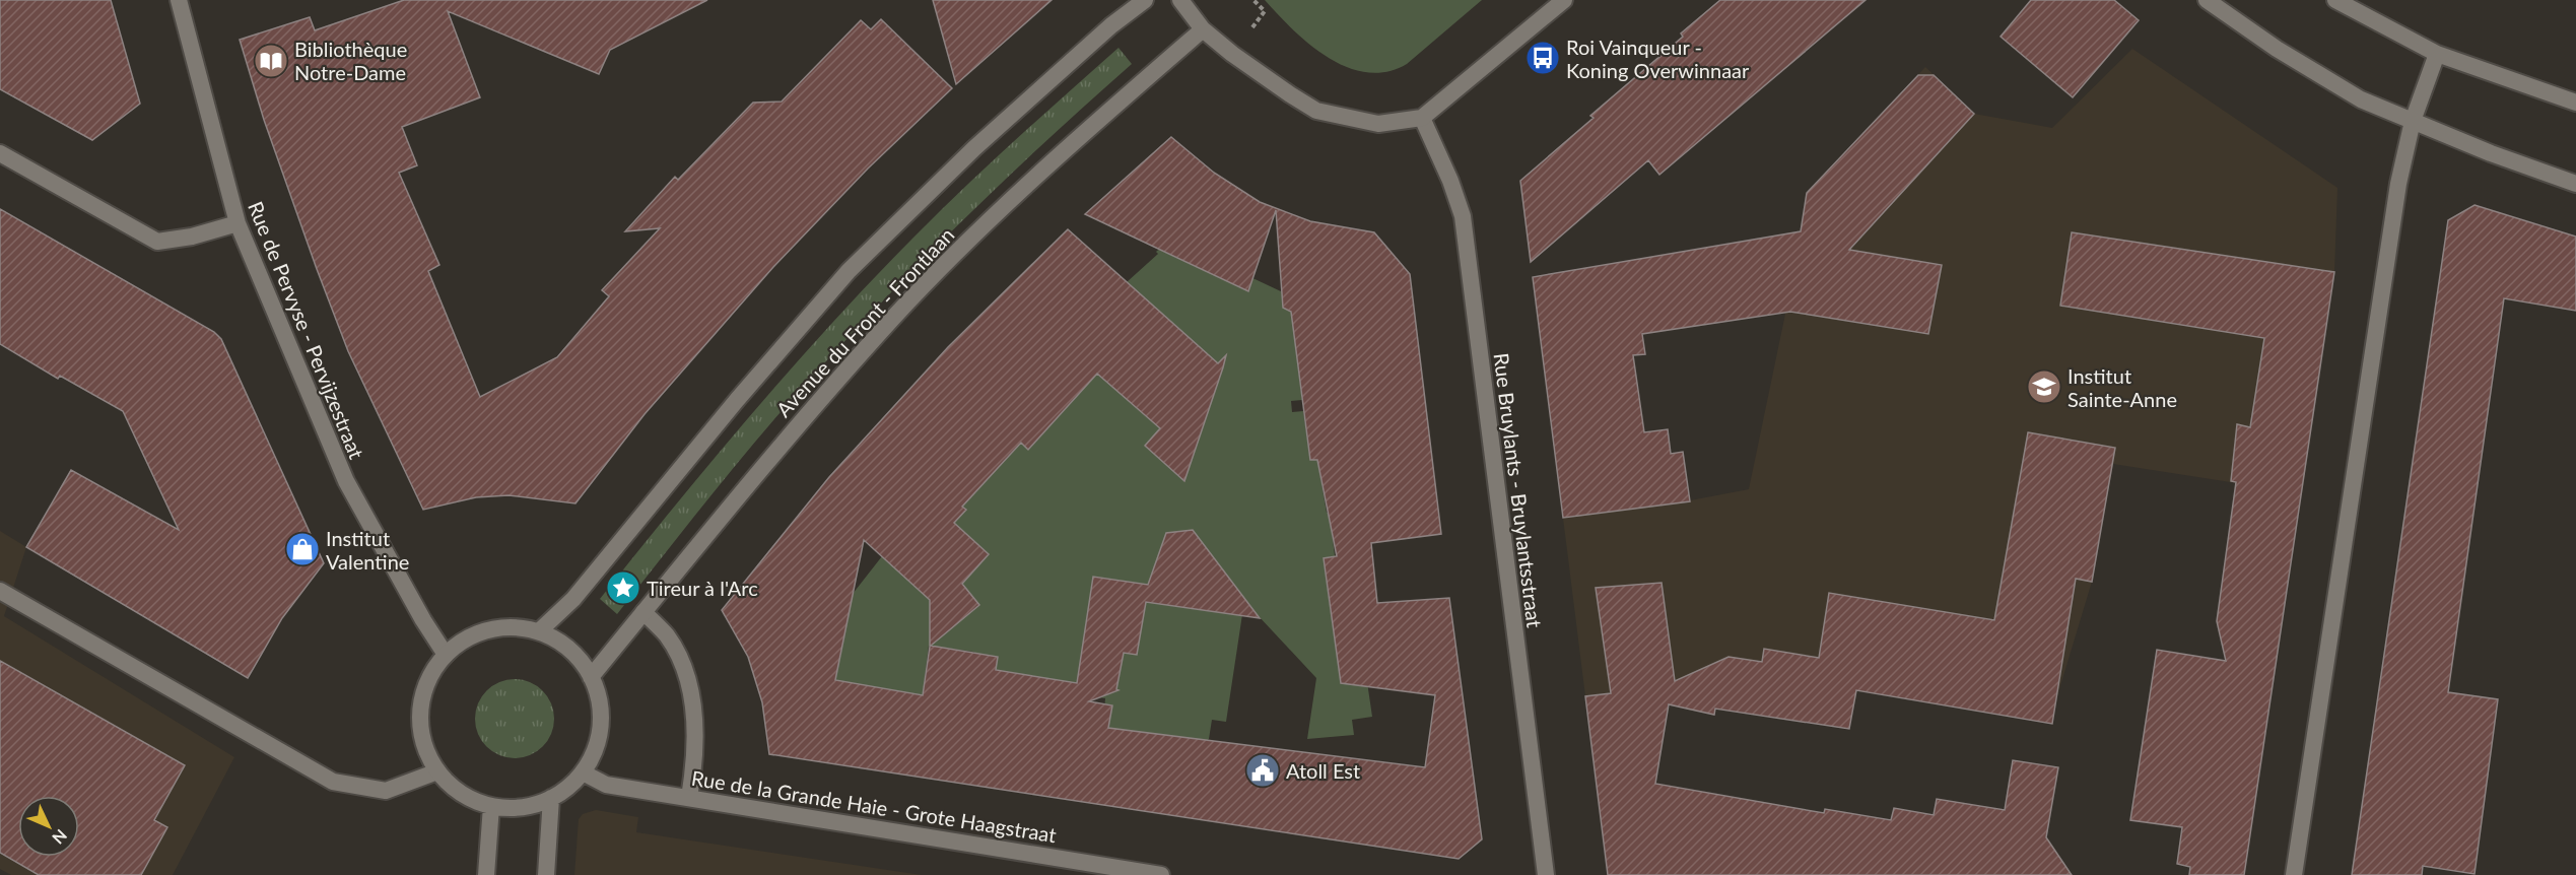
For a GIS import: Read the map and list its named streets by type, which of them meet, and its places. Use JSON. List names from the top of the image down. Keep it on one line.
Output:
{"streets":{"street":["Avenue du Front - Frontlaan","Rue de Pervyse - Pervijzestraat","Rue Bruylants - Bruylantsstraat","Rue de la Grande Haie - Grote Haagstraat"]},"crossings":[["Avenue du Front - Frontlaan","Rue de Pervyse - Pervijzestraat"],["Avenue du Front - Frontlaan","Rue de la Grande Haie - Grote Haagstraat"],["Rue de Pervyse - Pervijzestraat","Rue de la Grande Haie - Grote Haagstraat"]],"places":{"bus stop":["Roi Vainqueur - Koning Overwinnaar"],"library":["Bibliothèque Notre-Dame"],"school or university":["Institut Sainte-Anne"],"shop":["Institut Valentine"],"place":["Tireur à l'Arc"],"public building":["Atoll Est"]},"north":"bottom right"}
